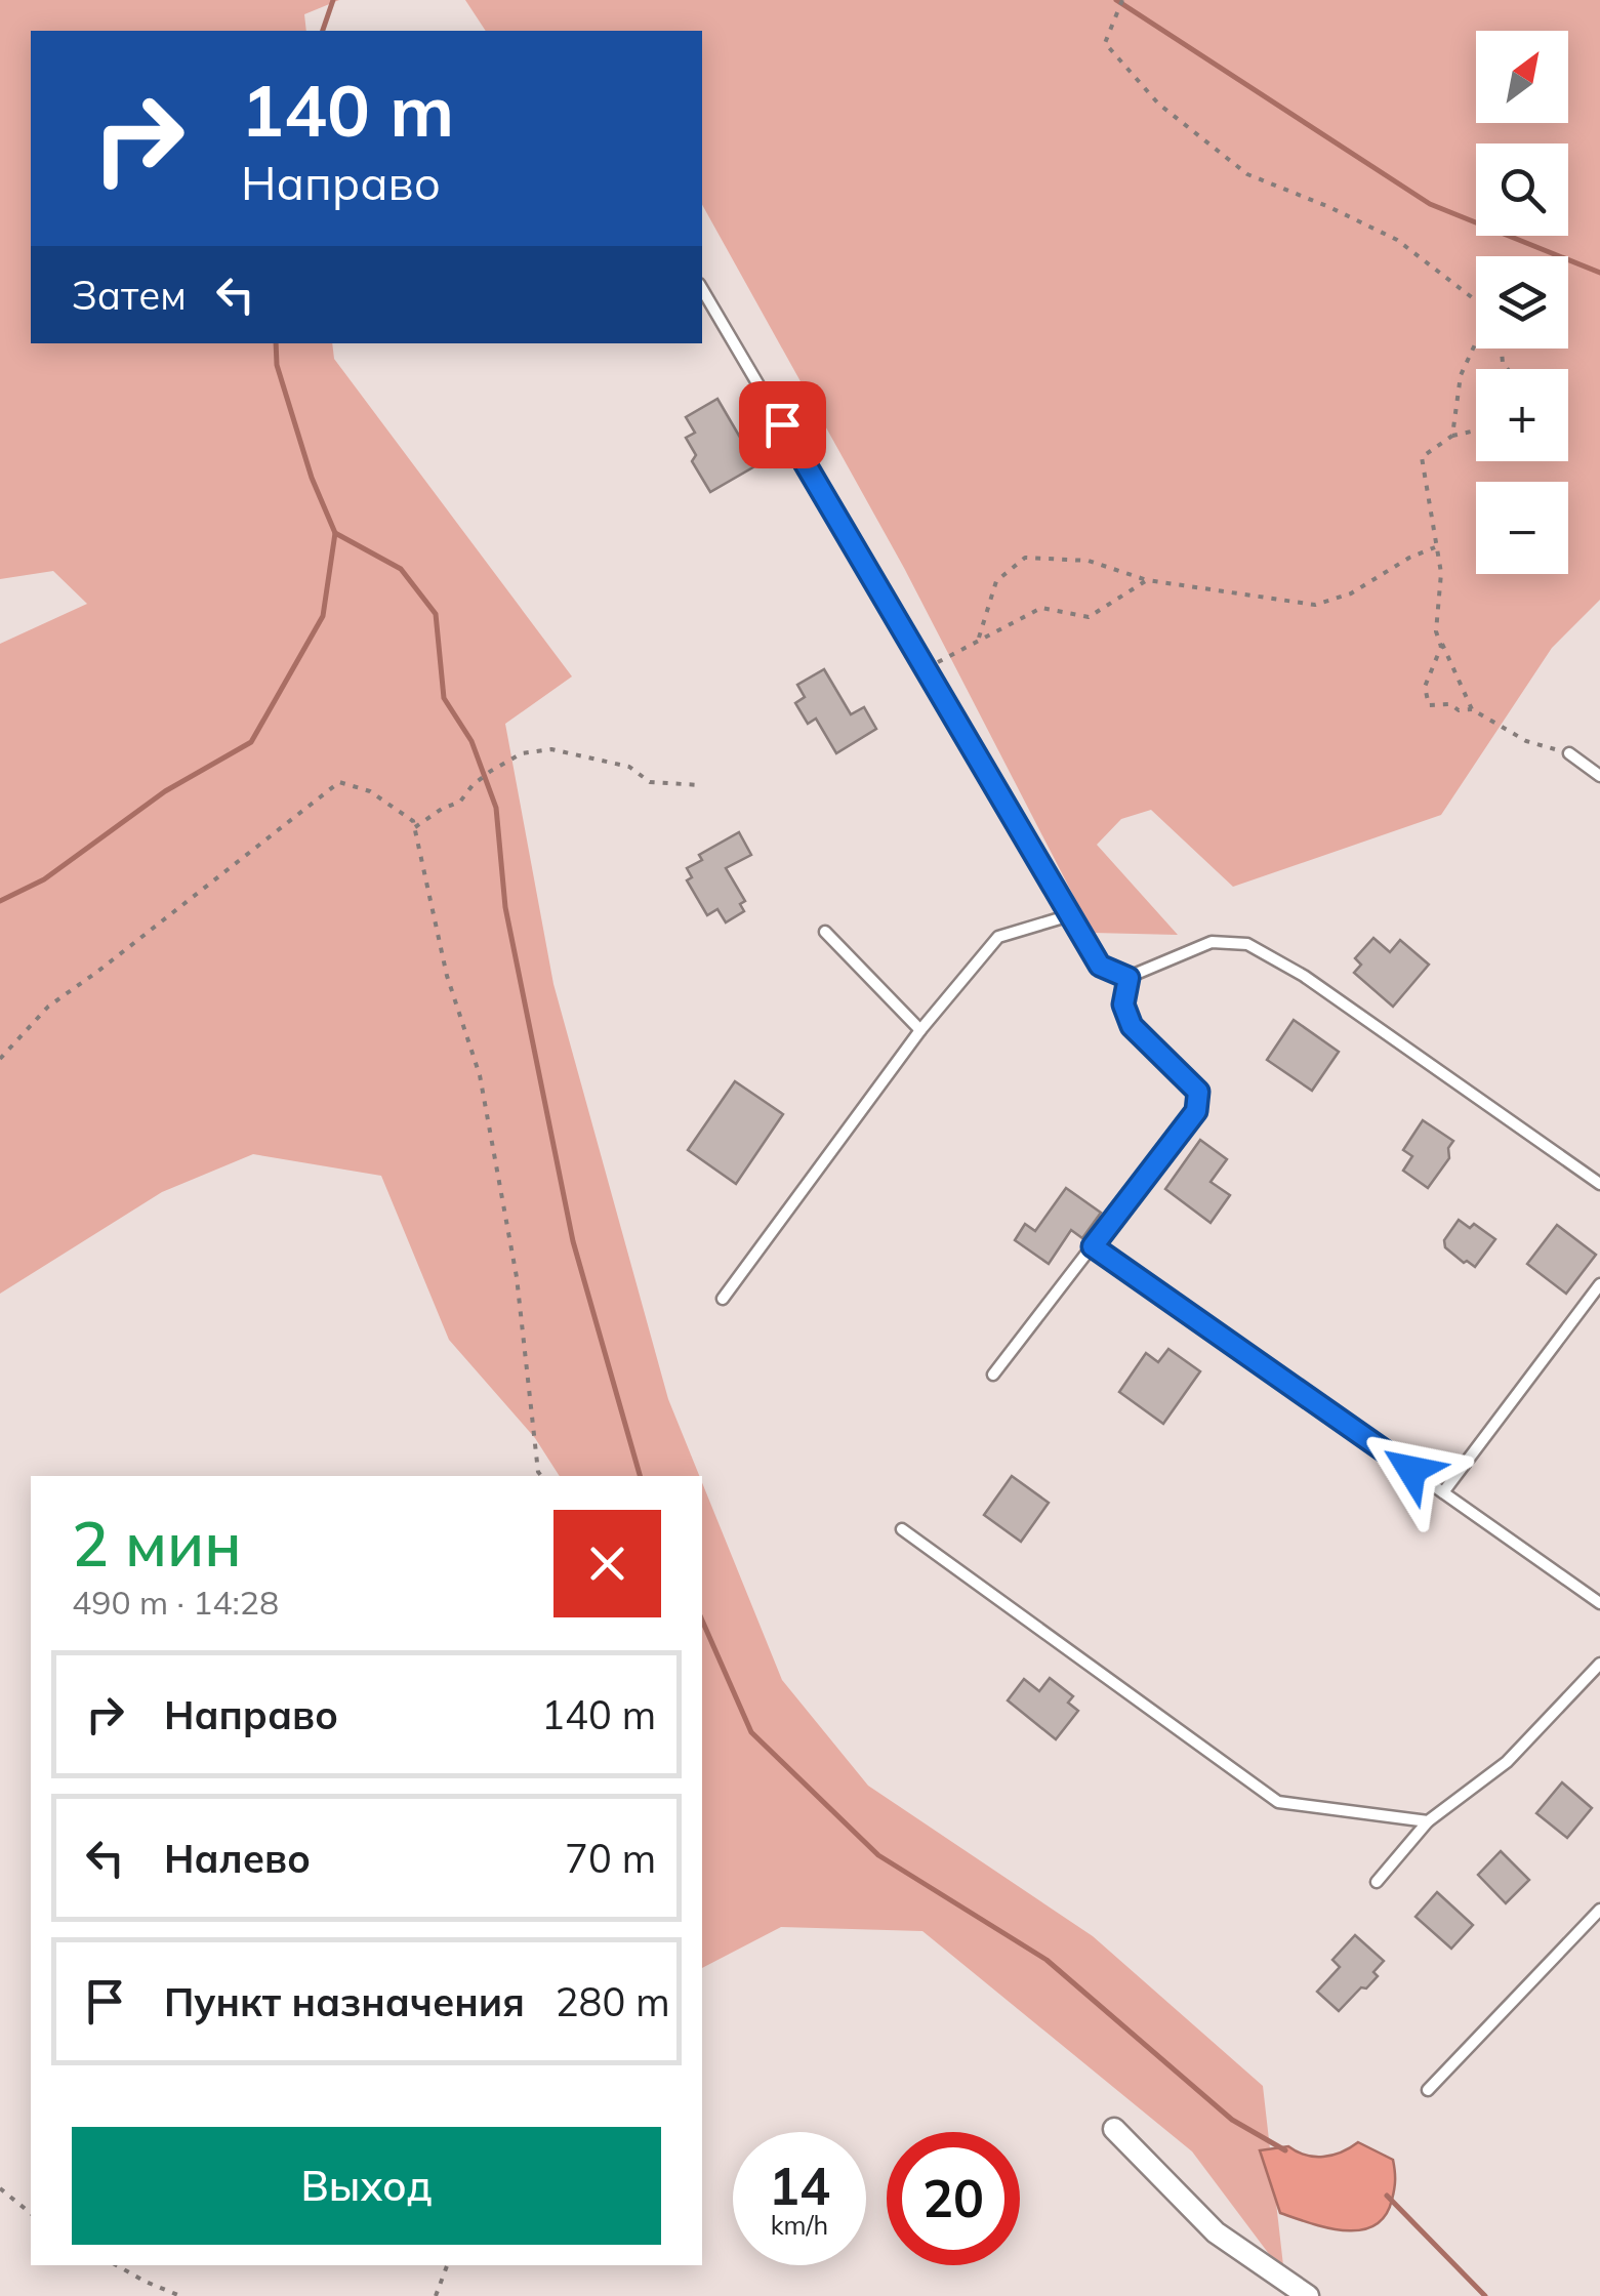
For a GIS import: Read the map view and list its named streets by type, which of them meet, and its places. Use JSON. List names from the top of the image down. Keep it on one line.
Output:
{"north":"top right","page":{"map_buttons":["+","−"],"turn":["140 m","Направо"],"then":"Затем","heading":["2 мин","490 m · 14:28"],"list":[{"name":"Направо","value":"140 m"},{"name":"Налево","value":"70 m"},{"name":"Пункт назначения","value":"280 m"}],"buttons":"Выход","speed":"14 km/h","limit":"20"}}
